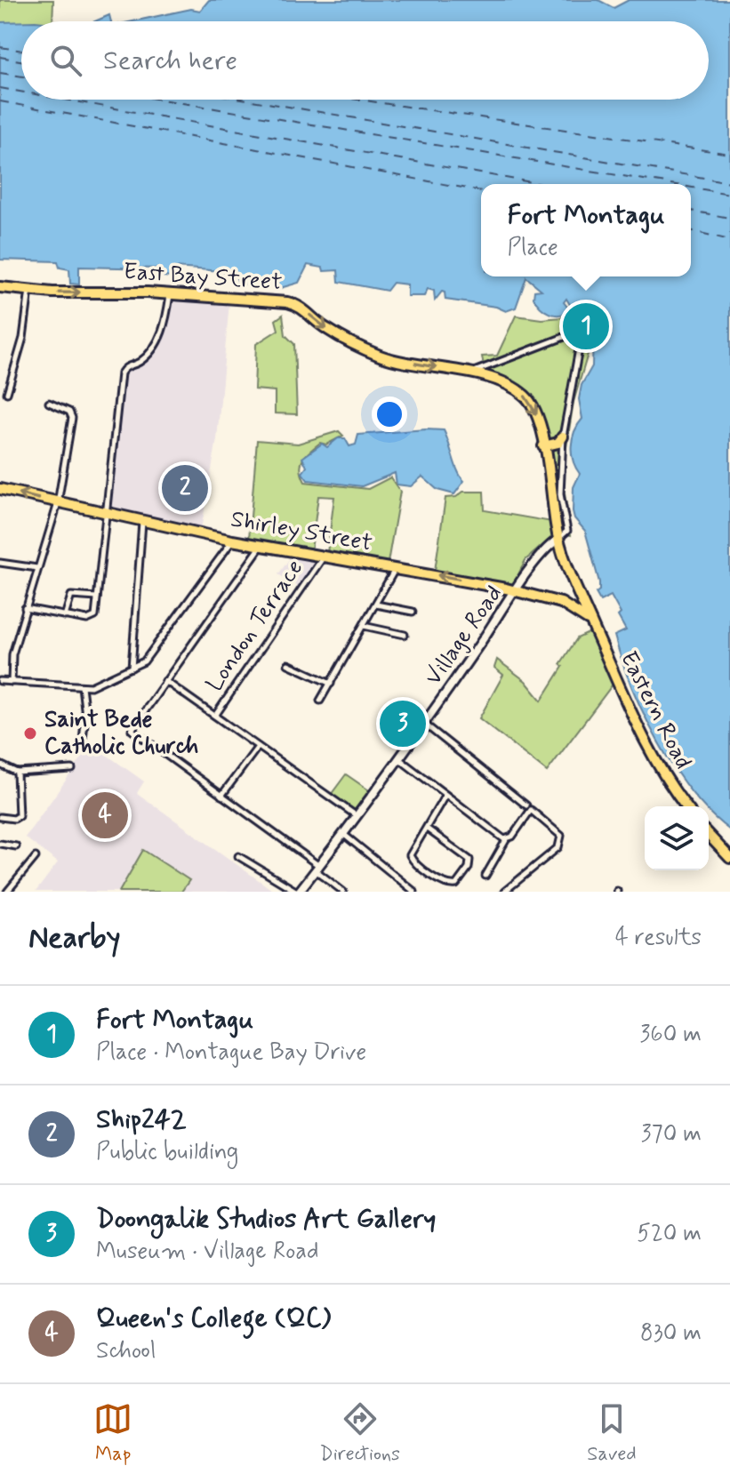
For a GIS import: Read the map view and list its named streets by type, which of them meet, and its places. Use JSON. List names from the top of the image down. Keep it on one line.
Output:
{"streets":{"highway":["East Bay Street","Shirley Street","Eastern Road"],"main road":["Village Road"],"street":["London Terrace"]},"crossings":[["East Bay Street","Shirley Street"],["East Bay Street","Village Road"],["East Bay Street","Eastern Road"],["Shirley Street","London Terrace"],["Shirley Street","Village Road"],["Shirley Street","Eastern Road"]],"one_way":["East Bay Street"],"places":["Saint Bede Catholic Church"],"page":{"search":"Search here","popup":["Fort Montagu","Place"],"pins":["1","2","3","4"],"heading":["Nearby","4 results"],"list":[{"mark":"1","name":"Fort Montagu","note":"Place · Montague Bay Drive","value":"360 m"},{"mark":"2","name":"Ship242","note":"Public building","value":"370 m"},{"mark":"3","name":"Doongalik Studios Art Gallery","note":"Museum · Village Road","value":"520 m"},{"mark":"4","name":"Queen's College (QC)","note":"School","value":"830 m"}],"nav":["Map","Directions","Saved"]}}
